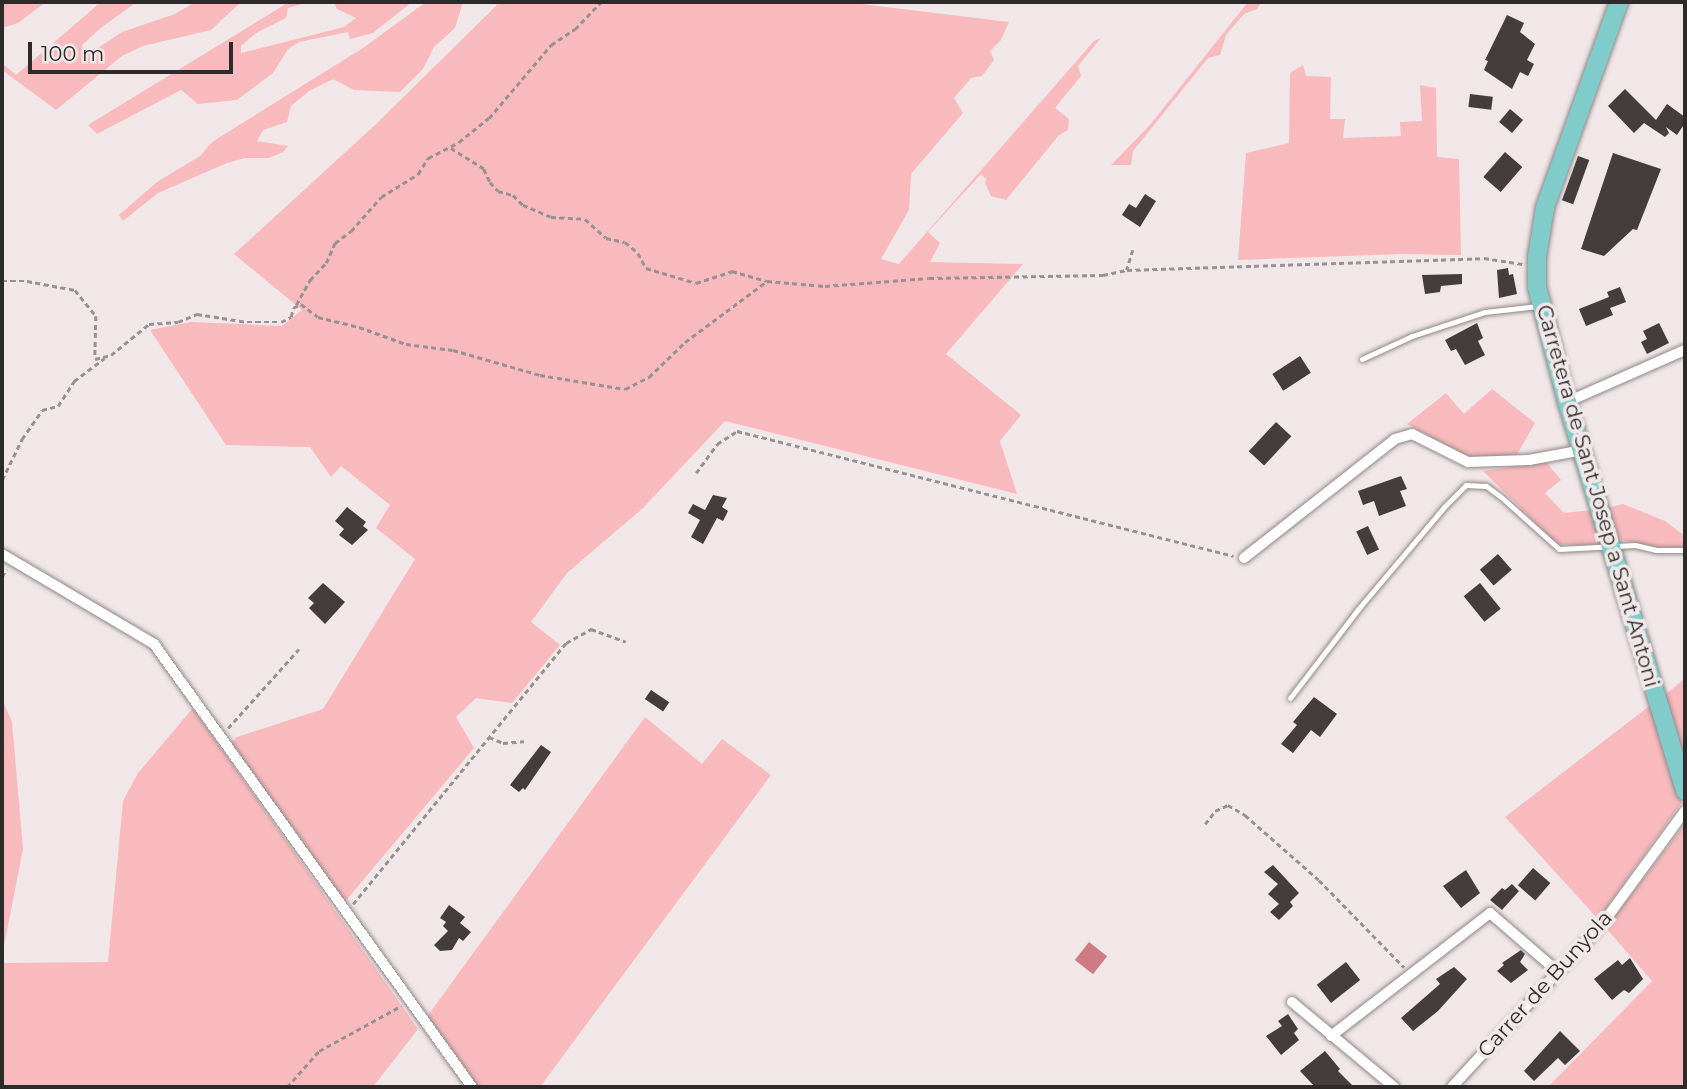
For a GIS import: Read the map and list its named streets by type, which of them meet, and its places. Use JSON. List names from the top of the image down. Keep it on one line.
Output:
{"streets":{"main road":["Carretera de Sant Josep a Sant Antoni"],"street":["Carrer de Bunyola"]},"scale_bar":"100 m"}
